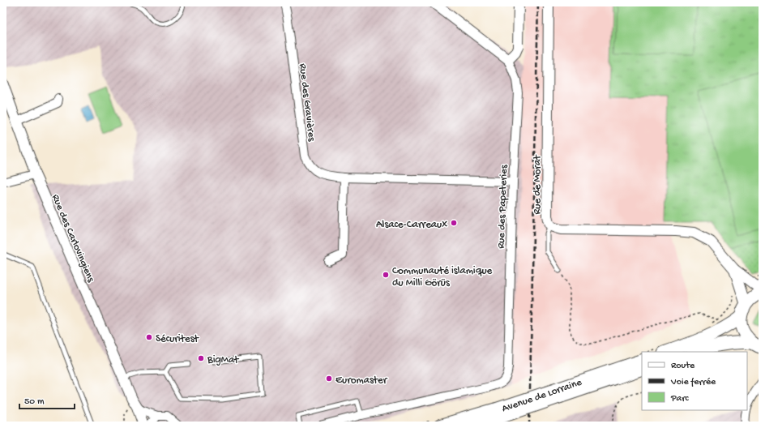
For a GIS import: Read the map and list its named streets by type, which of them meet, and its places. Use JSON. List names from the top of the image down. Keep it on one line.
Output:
{"streets":{"main road":["Avenue de Lorraine"],"street":["Rue des Gravières","Rue de Morat","Rue des Papeteries","Rue des Carlovingiens"]},"crossings":[["Rue des Gravières","Rue des Papeteries"]],"places":["Alsace-Carreaux","Communauté islamique du Milli Görüs","Sécuritest","BigMat","Euromaster"],"legend":["Route","Voie ferrée","Parc"],"scale_bar":"50 m"}
